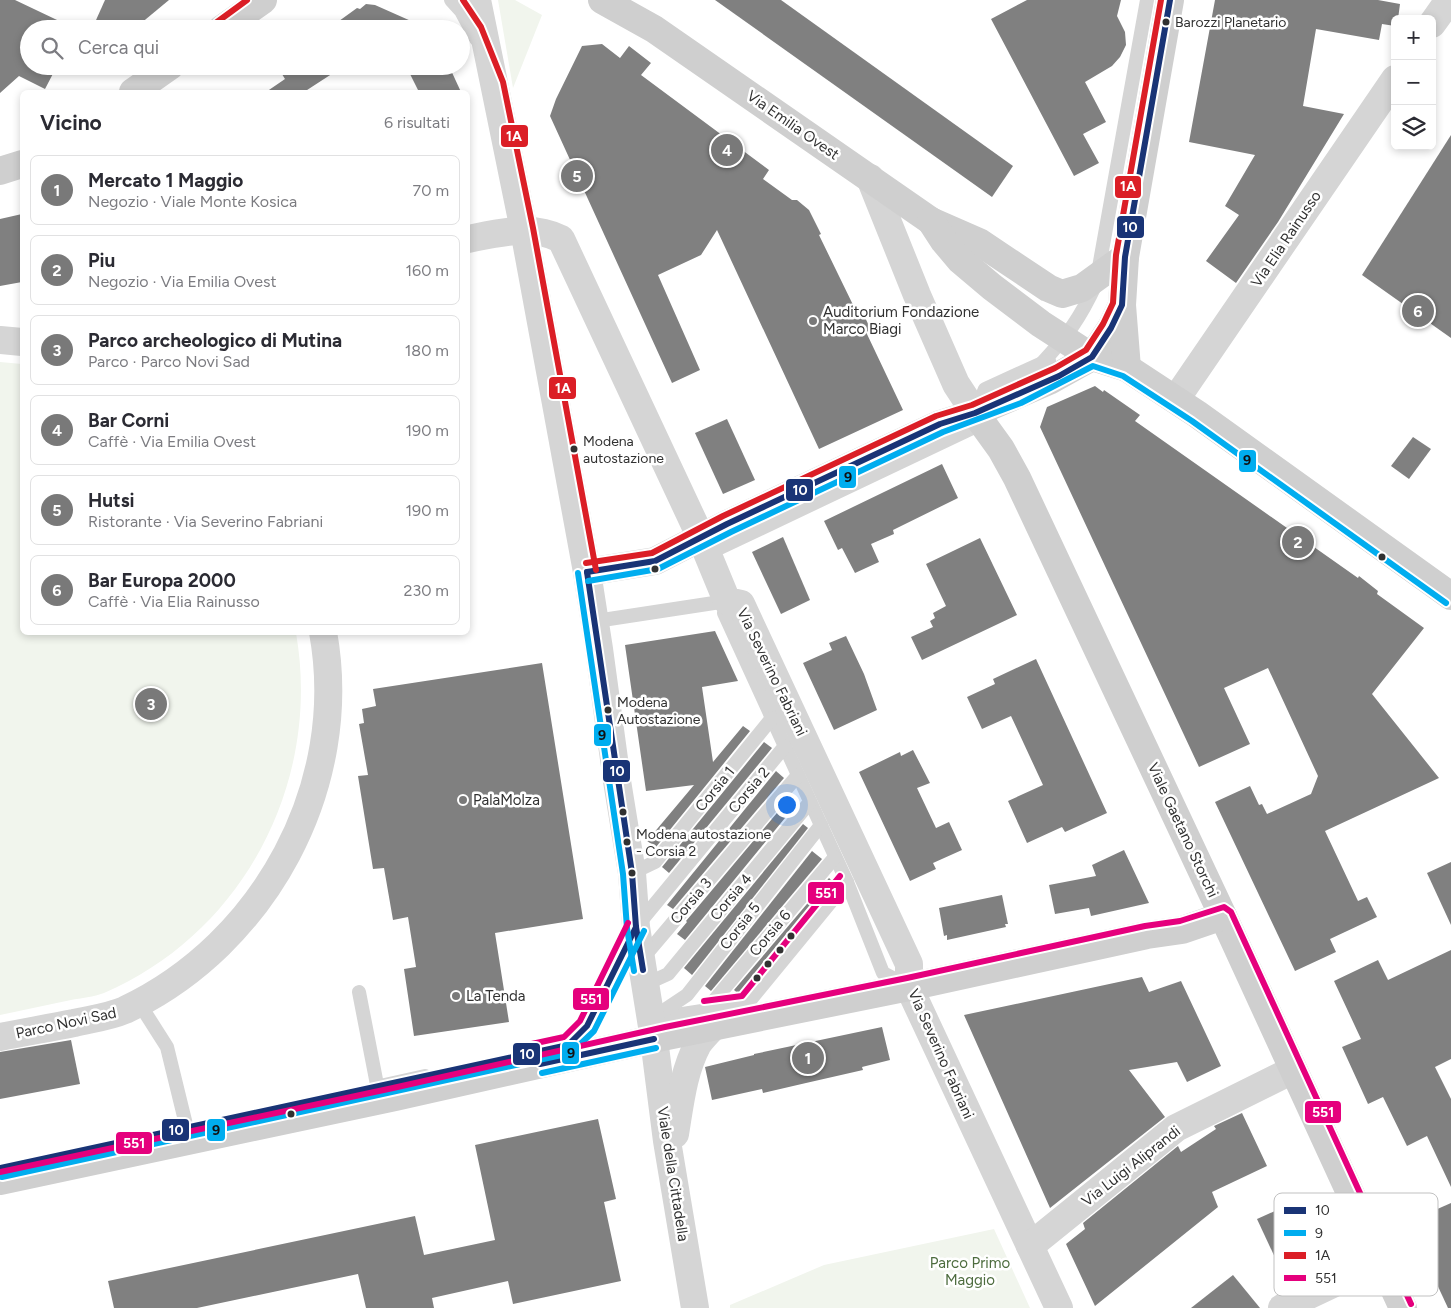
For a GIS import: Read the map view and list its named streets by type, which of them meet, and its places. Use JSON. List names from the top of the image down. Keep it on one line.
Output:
{"streets":{"street":["Via Emilia Ovest","Via Elia Rainusso","Via Severino Fabriani","Viale Gaetano Storchi","Parco Novi Sad","Via Luigi Aliprandi","Viale della Cittadella"],"lane":["Corsia 1","Corsia 2","Corsia 4","Corsia 3","Corsia 5","Corsia 6"]},"crossings":[["Via Severino Fabriani","Via Luigi Aliprandi"],["Via Severino Fabriani","Viale della Cittadella"],["Corsia 1","Viale della Cittadella"],["Corsia 2","Viale della Cittadella"],["Viale Gaetano Storchi","Via Luigi Aliprandi"],["Corsia 4","Corsia 3"],["Corsia 4","Viale della Cittadella"],["Corsia 3","Viale della Cittadella"],["Corsia 5","Viale della Cittadella"]],"parks":["Parco Primo Maggio"],"places":["Barozzi Planetario","Auditorium Fondazione Marco Biagi","Modena autostazione","Modena Autostazione","PalaMolza","Modena autostazione - Corsia 2","La Tenda"],"lines":["transit line 10","transit line 1A","transit line 9","transit line 551"],"legend":["10","9","1A","551"],"page":{"map_buttons":["+","−"],"search":"Cerca qui","heading":["Vicino","6 risultati"],"pins":["4","5","6","2","3","1"],"list":[{"mark":"1","name":"Mercato 1 Maggio","note":"Negozio · Viale Monte Kosica","value":"70 m"},{"mark":"2","name":"Piu","note":"Negozio · Via Emilia Ovest","value":"160 m"},{"mark":"3","name":"Parco archeologico di Mutina","note":"Parco · Parco Novi Sad","value":"180 m"},{"mark":"4","name":"Bar Corni","note":"Caffè · Via Emilia Ovest","value":"190 m"},{"mark":"5","name":"Hutsi","note":"Ristorante · Via Severino Fabriani","value":"190 m"},{"mark":"6","name":"Bar Europa 2000","note":"Caffè · Via Elia Rainusso","value":"230 m"}]}}
